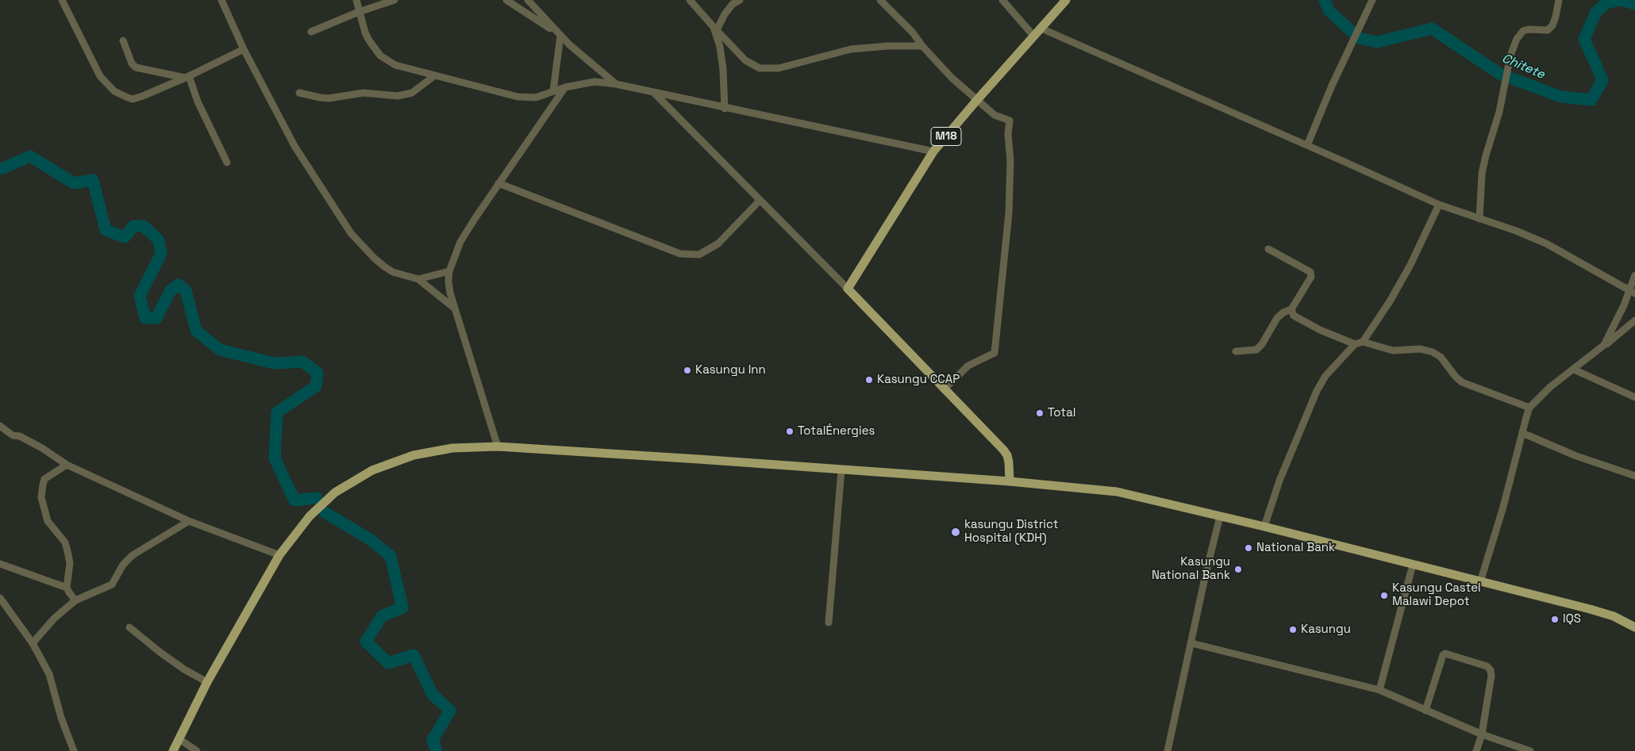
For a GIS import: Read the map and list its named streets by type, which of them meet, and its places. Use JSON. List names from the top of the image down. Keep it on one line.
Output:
{"streets":{"main road":["M18"]},"water":["Chitete"],"places":["Kasungu Inn","Kasungu CCAP","Total","TotalÉnergies","kasungu District Hospital (KDH)","National Bank","Kasungu National Bank","Kasungu Castel Malawi Depot","IQS","Kasungu"]}
